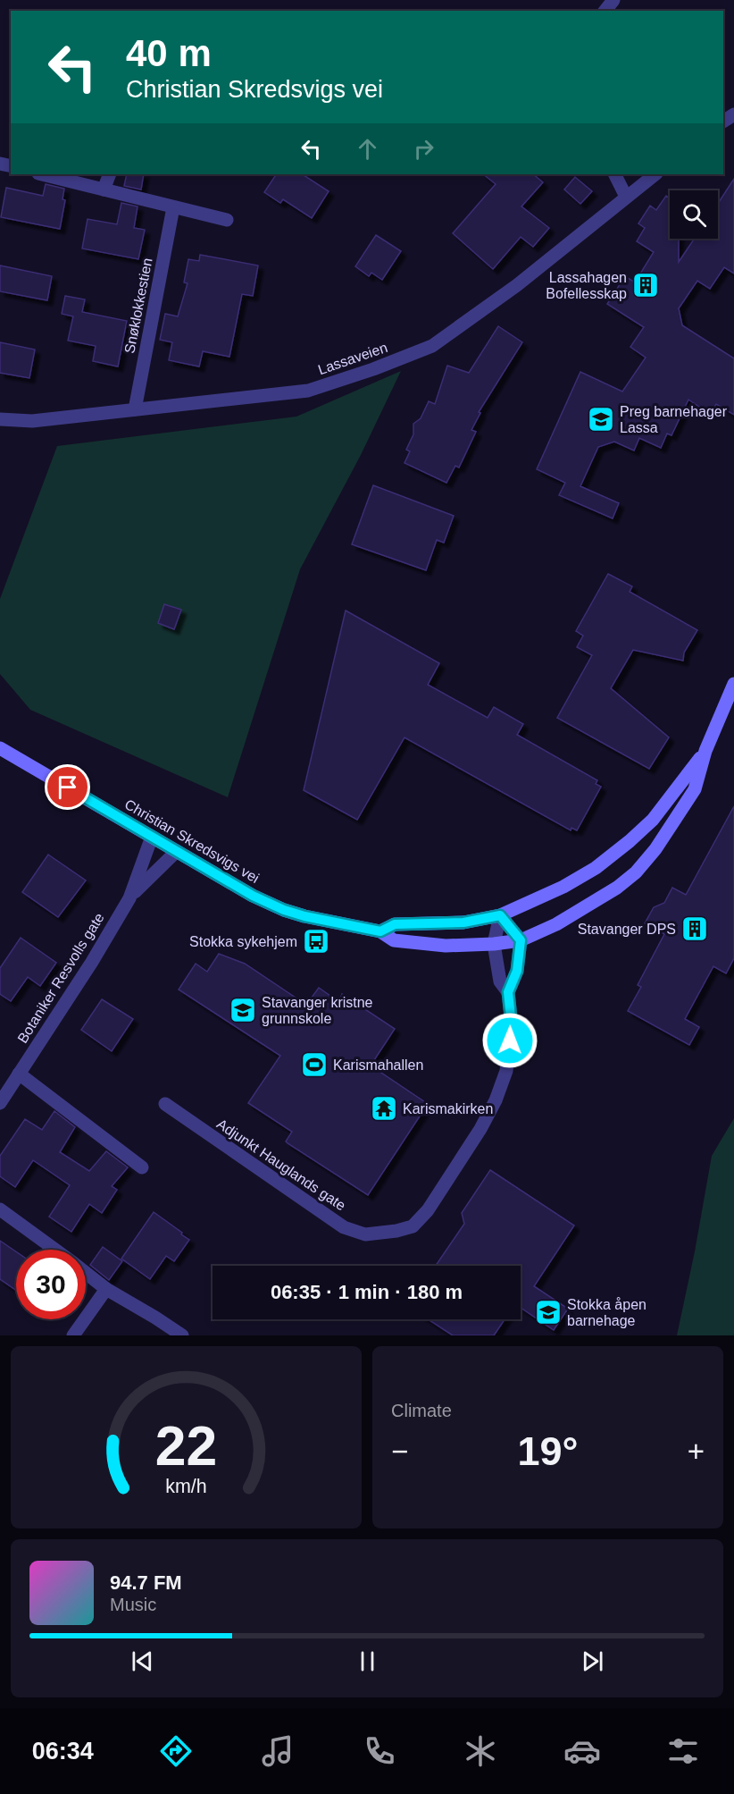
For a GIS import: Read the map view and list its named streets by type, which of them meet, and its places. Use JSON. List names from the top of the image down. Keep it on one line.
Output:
{"streets":{"main road":["Christian Skredsvigs vei"],"street":["Snøklokkestien","Lassaveien","Botaniker Resvolls gate","Adjunkt Hauglands gate"]},"crossings":[["Snøklokkestien","Lassaveien"],["Christian Skredsvigs vei","Botaniker Resvolls gate"],["Christian Skredsvigs vei","Adjunkt Hauglands gate"]],"places":{"building":["Lassahagen Bofellesskap","Stavanger DPS"],"school or university":["Preg barnehager Lassa","Stavanger kristne grunnskole","Stokka åpen barnehage"],"bus stop":["Stokka sykehjem"],"sports":["Karismahallen"],"temple":["Karismakirken"]},"page":{"turn":["40 m","Christian Skredsvigs vei"],"limit":"30","trip":"06:35 · 1 min · 180 m","tile":"Climate","heat":["−","19°","+"],"song":["94.7 FM","Music"],"tabs":"06:34","gauge":["22","km/h"]}}
